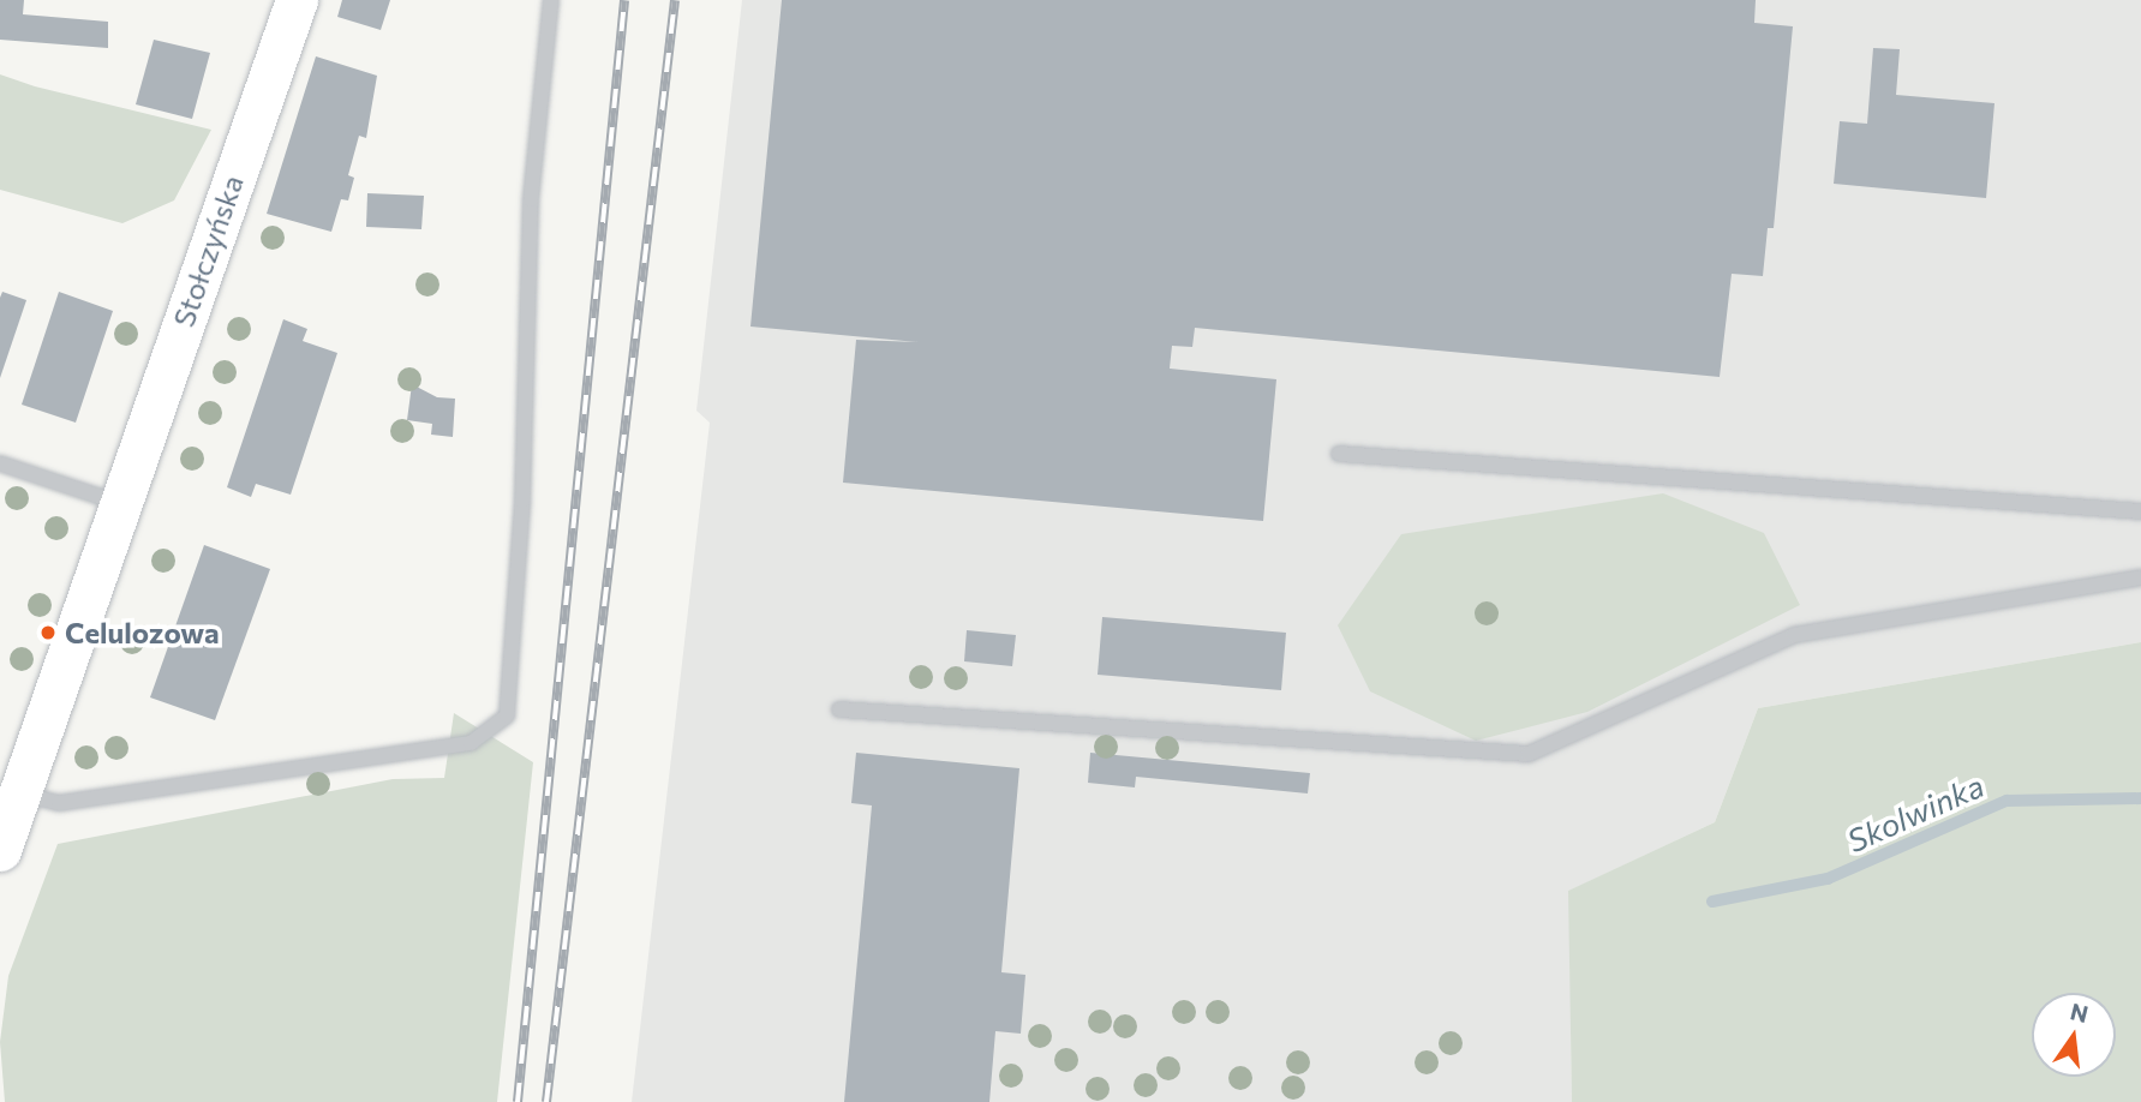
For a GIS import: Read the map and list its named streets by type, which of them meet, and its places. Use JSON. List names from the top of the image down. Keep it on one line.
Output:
{"streets":{"street":["Stołczyńska"]},"water":["Skolwinka"],"places":["Celulozowa"],"north":"top"}
